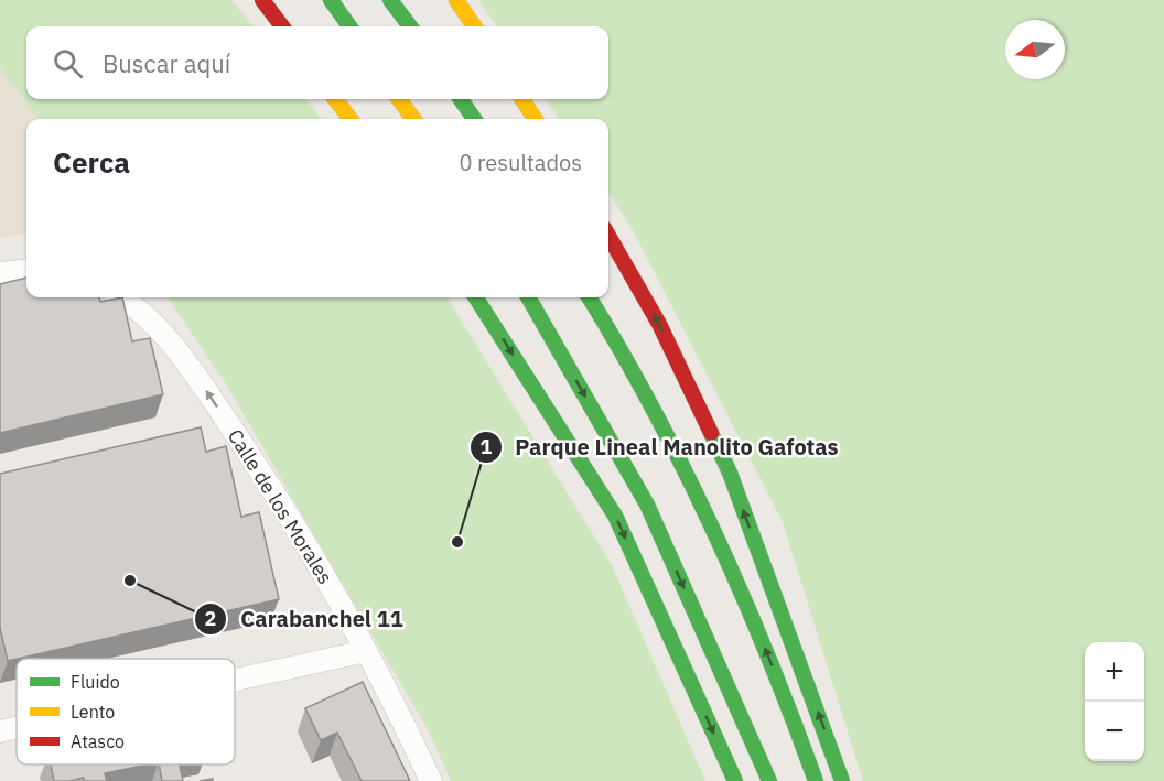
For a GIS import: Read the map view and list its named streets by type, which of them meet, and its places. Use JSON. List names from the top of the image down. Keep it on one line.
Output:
{"streets":{"street":["Calle de los Morales"]},"one_way":["Calle de los Morales"],"places":["Parque Lineal Manolito Gafotas","Carabanchel 11"],"legend":["Fluido","Lento","Atasco"],"north":"left","page":{"search":"Buscar aquí","heading":["Cerca","0 resultados"],"map_buttons":["+","−"]}}
